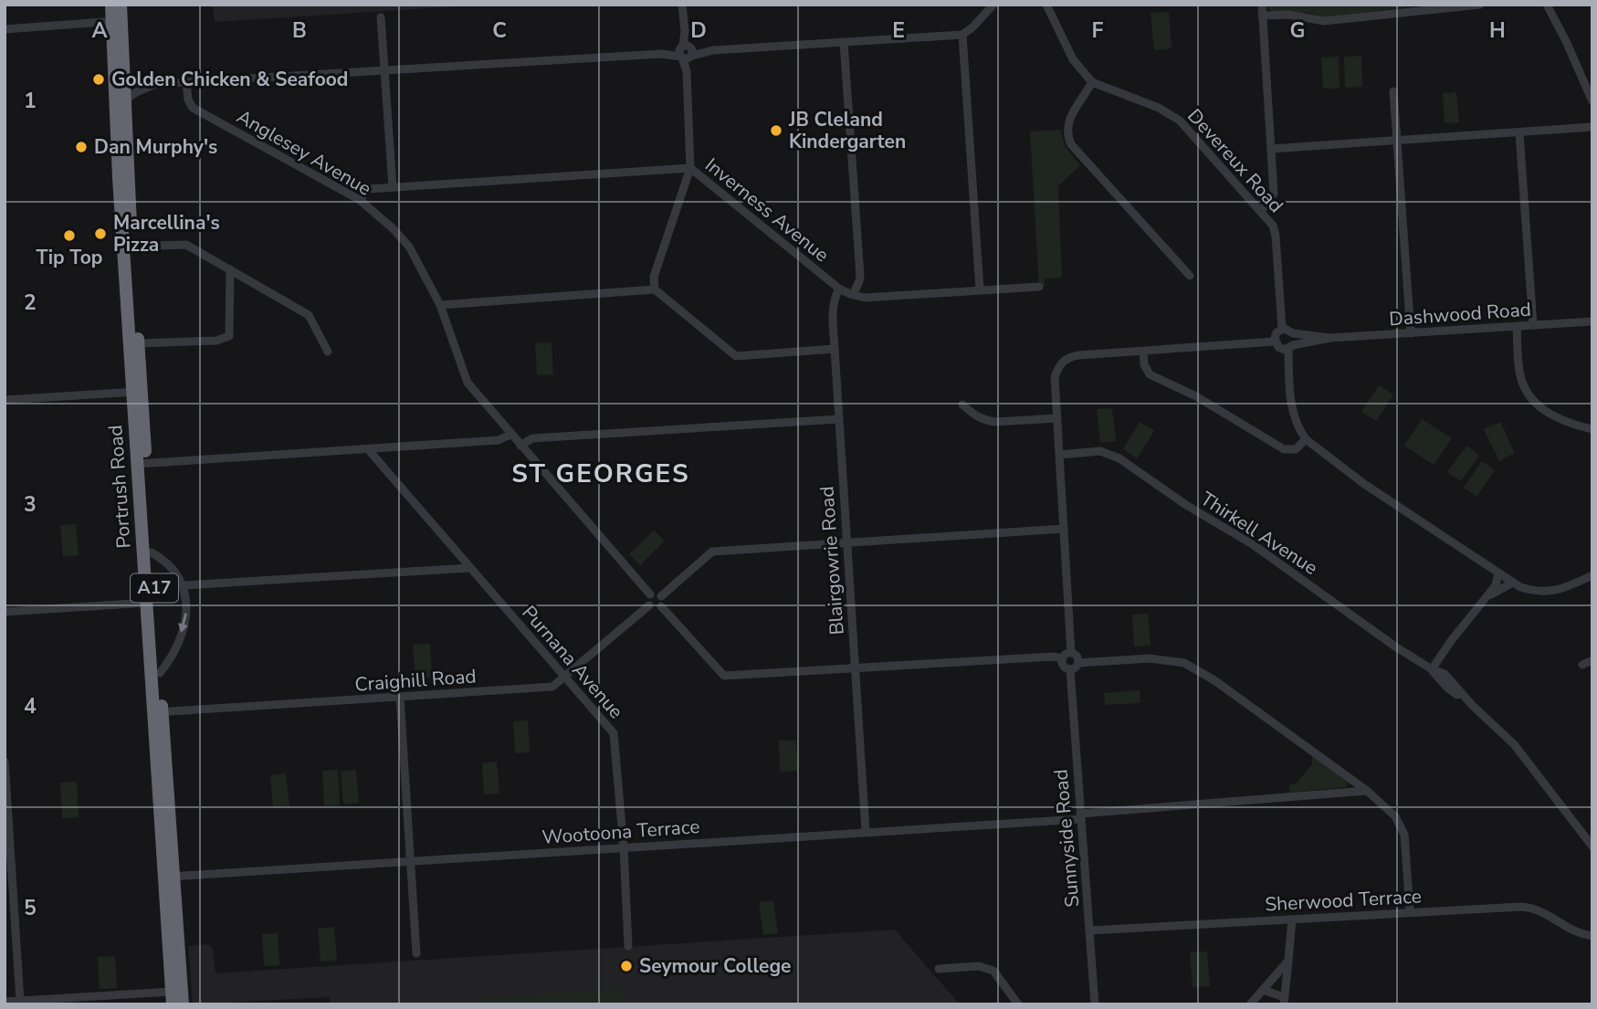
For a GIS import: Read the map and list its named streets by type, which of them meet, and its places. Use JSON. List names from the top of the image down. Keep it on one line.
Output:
{"streets":{"highway":["Portrush Road","A17"],"street":["Anglesey Avenue","Devereux Road","Inverness Avenue","Dashwood Road","Thirkell Avenue","Blairgowrie Road","Purnana Avenue","Craighill Road","Wootoona Terrace","Sunnyside Road","Sherwood Terrace"]},"crossings":[["Anglesey Avenue","Inverness Avenue"],["Anglesey Avenue","Craighill Road"],["Inverness Avenue","Blairgowrie Road"],["Portrush Road","Craighill Road"],["Portrush Road","Wootoona Terrace"],["Blairgowrie Road","Wootoona Terrace"],["Purnana Avenue","Craighill Road"],["Purnana Avenue","Wootoona Terrace"],["Wootoona Terrace","Sunnyside Road"],["Sunnyside Road","Sherwood Terrace"]],"districts":["ST GEORGES"],"places":["Golden Chicken & Seafood","JB Cleland Kindergarten","Dan Murphy's","Marcellina's Pizza","Tip Top","Seymour College"],"grid":{"columns":["A","B","C","D","E","F","G","H"],"rows":["1","2","3","4","5"]}}
